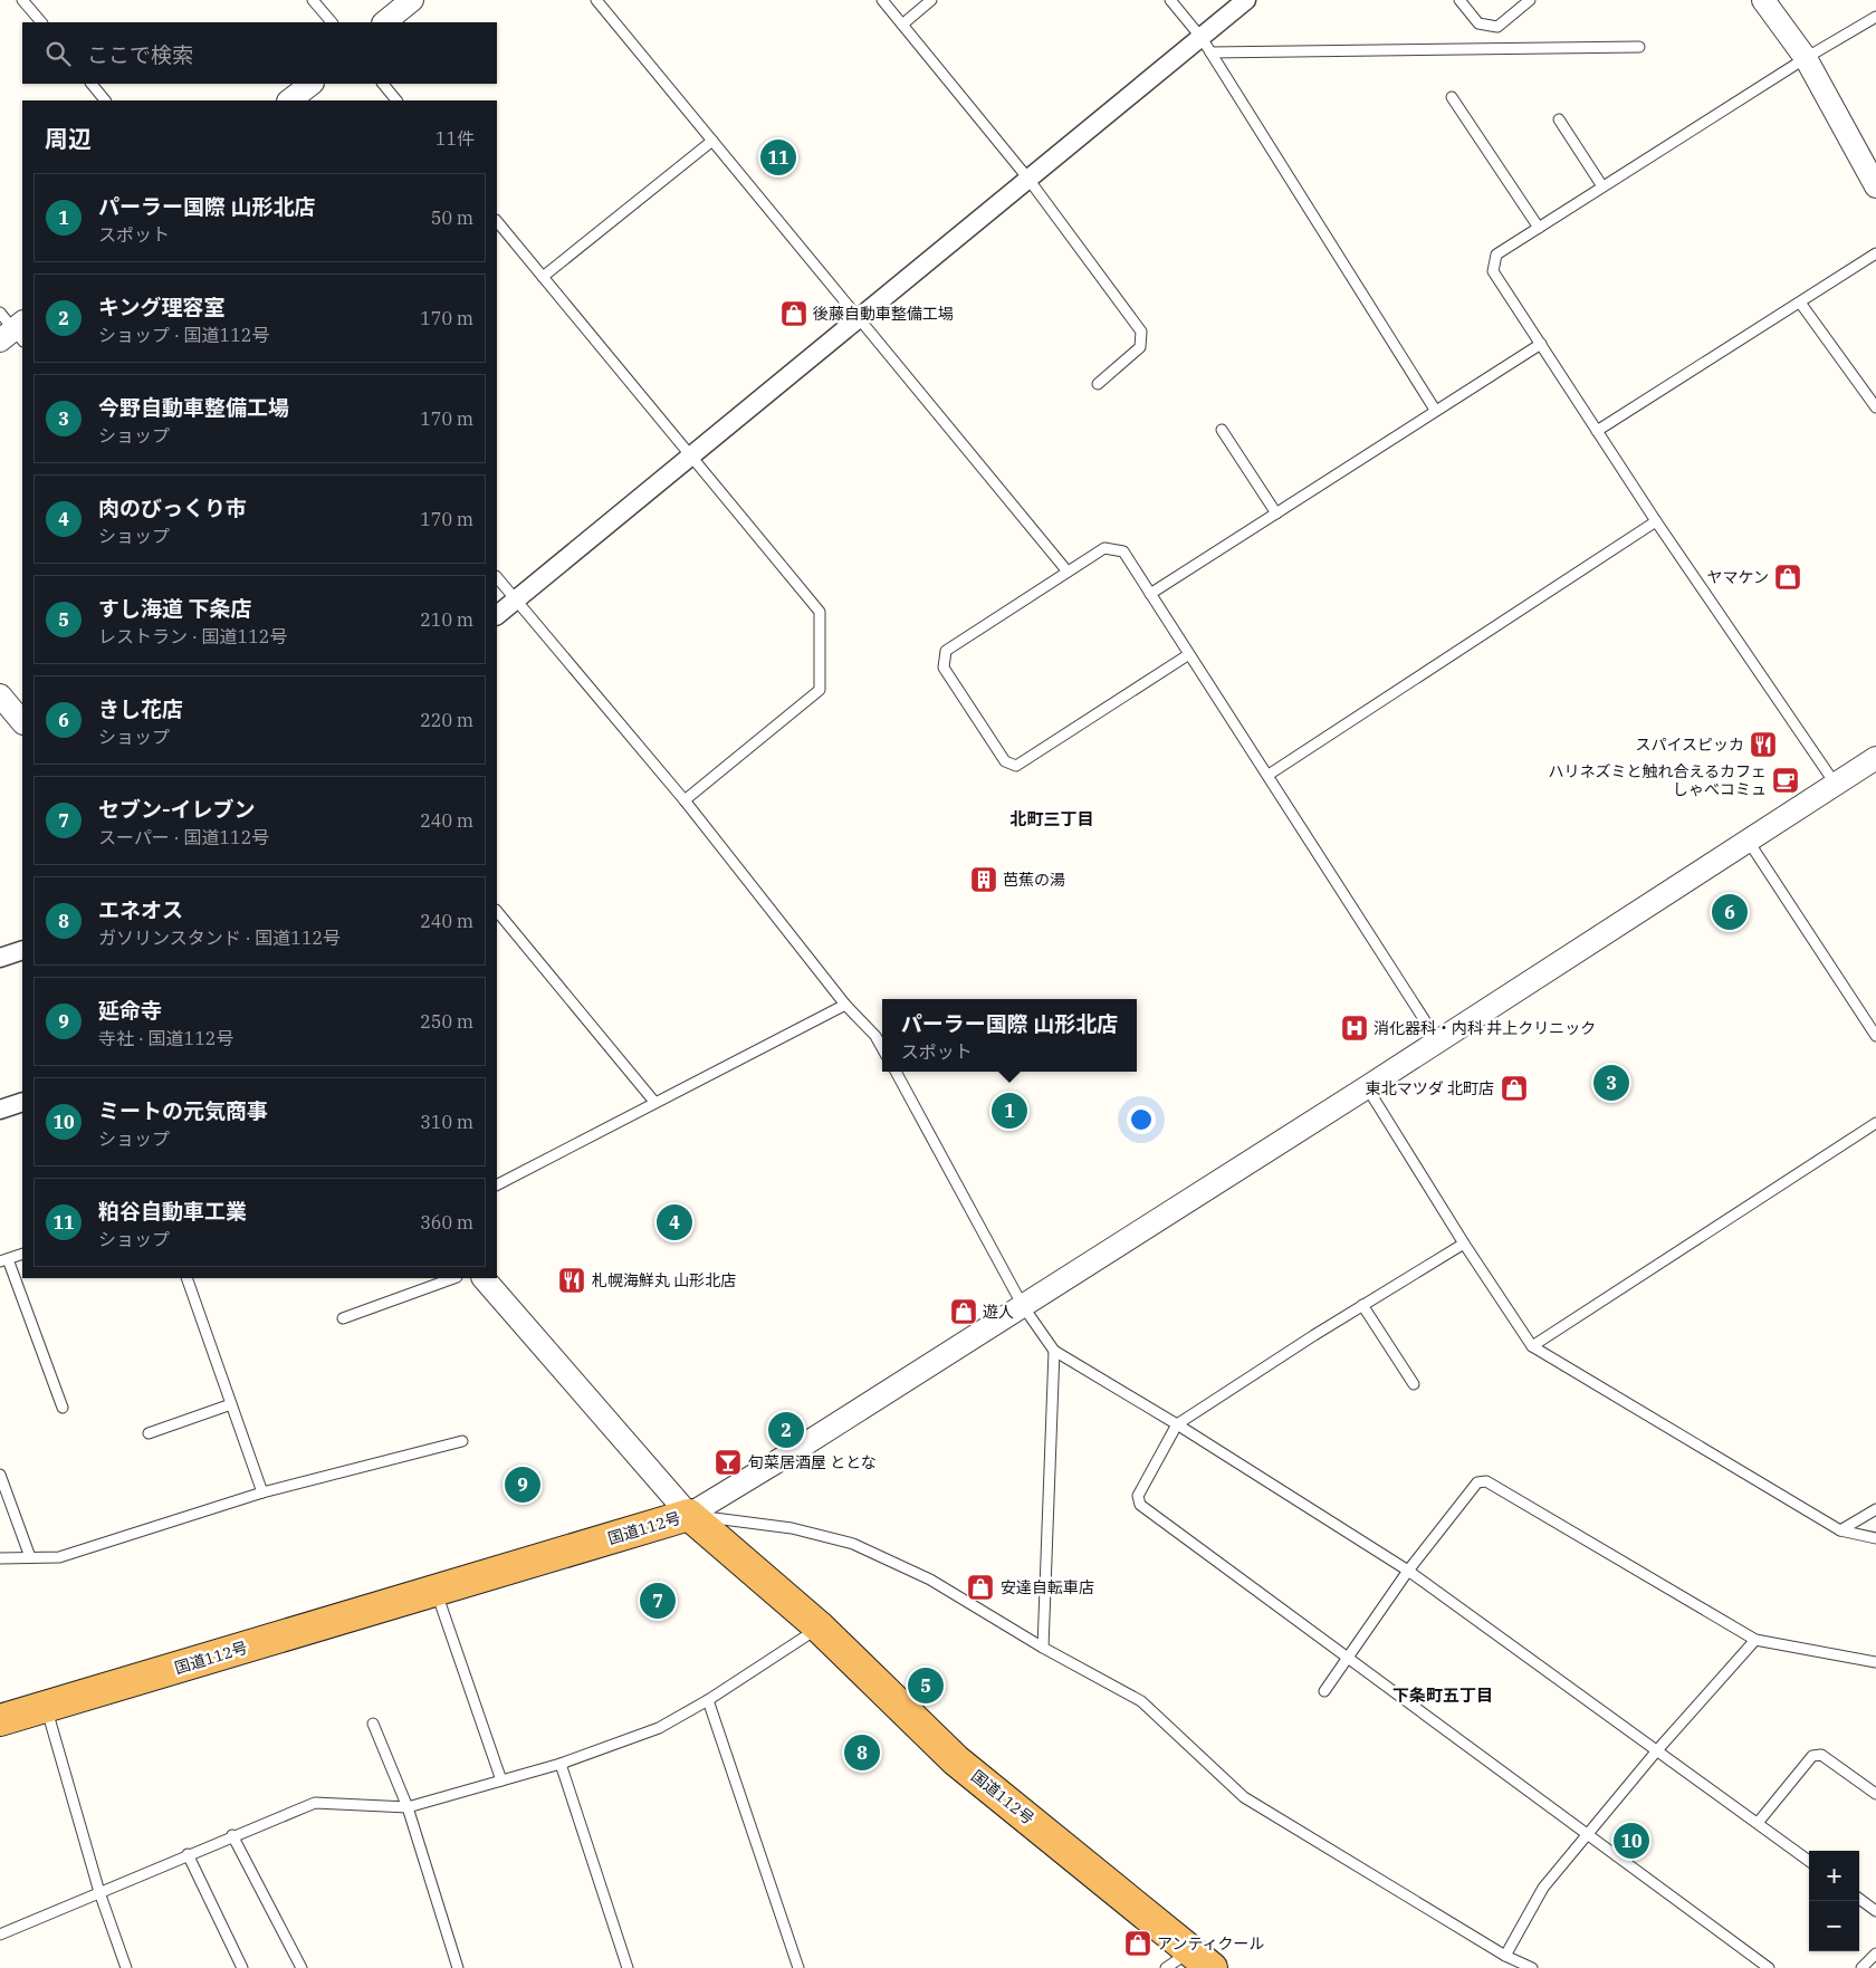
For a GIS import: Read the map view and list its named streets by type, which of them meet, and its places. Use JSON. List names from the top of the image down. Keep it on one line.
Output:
{"streets":{"highway":["国道112号"]},"districts":["北町三丁目","下条町五丁目"],"places":{"shop":["後藤自動車整備工場","ヤマケン","東北マツダ 北町店","遊人","安達自転車店","アンティクール"],"restaurant":["スパイスピッカ","札幌海鮮丸 山形北店"],"cafe":["ハリネズミと触れ合えるカフェ しゃべコミュ"],"building":["芭蕉の湯"],"hospital":["消化器科・内科 井上クリニック"],"bar":["旬菜居酒屋 ととな"]},"page":{"search":"ここで検索","heading":["周辺","11件"],"pins":["11","6","3","1","4","2","9","7","5","8","10"],"list":[{"mark":"1","name":"パーラー国際 山形北店","note":"スポット","value":"50 m"},{"mark":"2","name":"キング理容室","note":"ショップ · 国道112号","value":"170 m"},{"mark":"3","name":"今野自動車整備工場","note":"ショップ","value":"170 m"},{"mark":"4","name":"肉のびっくり市","note":"ショップ","value":"170 m"},{"mark":"5","name":"すし海道 下条店","note":"レストラン · 国道112号","value":"210 m"},{"mark":"6","name":"きし花店","note":"ショップ","value":"220 m"},{"mark":"7","name":"セブン-イレブン","note":"スーパー · 国道112号","value":"240 m"},{"mark":"8","name":"エネオス","note":"ガソリンスタンド · 国道112号","value":"240 m"},{"mark":"9","name":"延命寺","note":"寺社 · 国道112号","value":"250 m"},{"mark":"10","name":"ミートの元気商事","note":"ショップ","value":"310 m"},{"mark":"11","name":"粕谷自動車工業","note":"ショップ","value":"360 m"}],"popup":["パーラー国際 山形北店","スポット"],"map_buttons":["+","−"]}}
